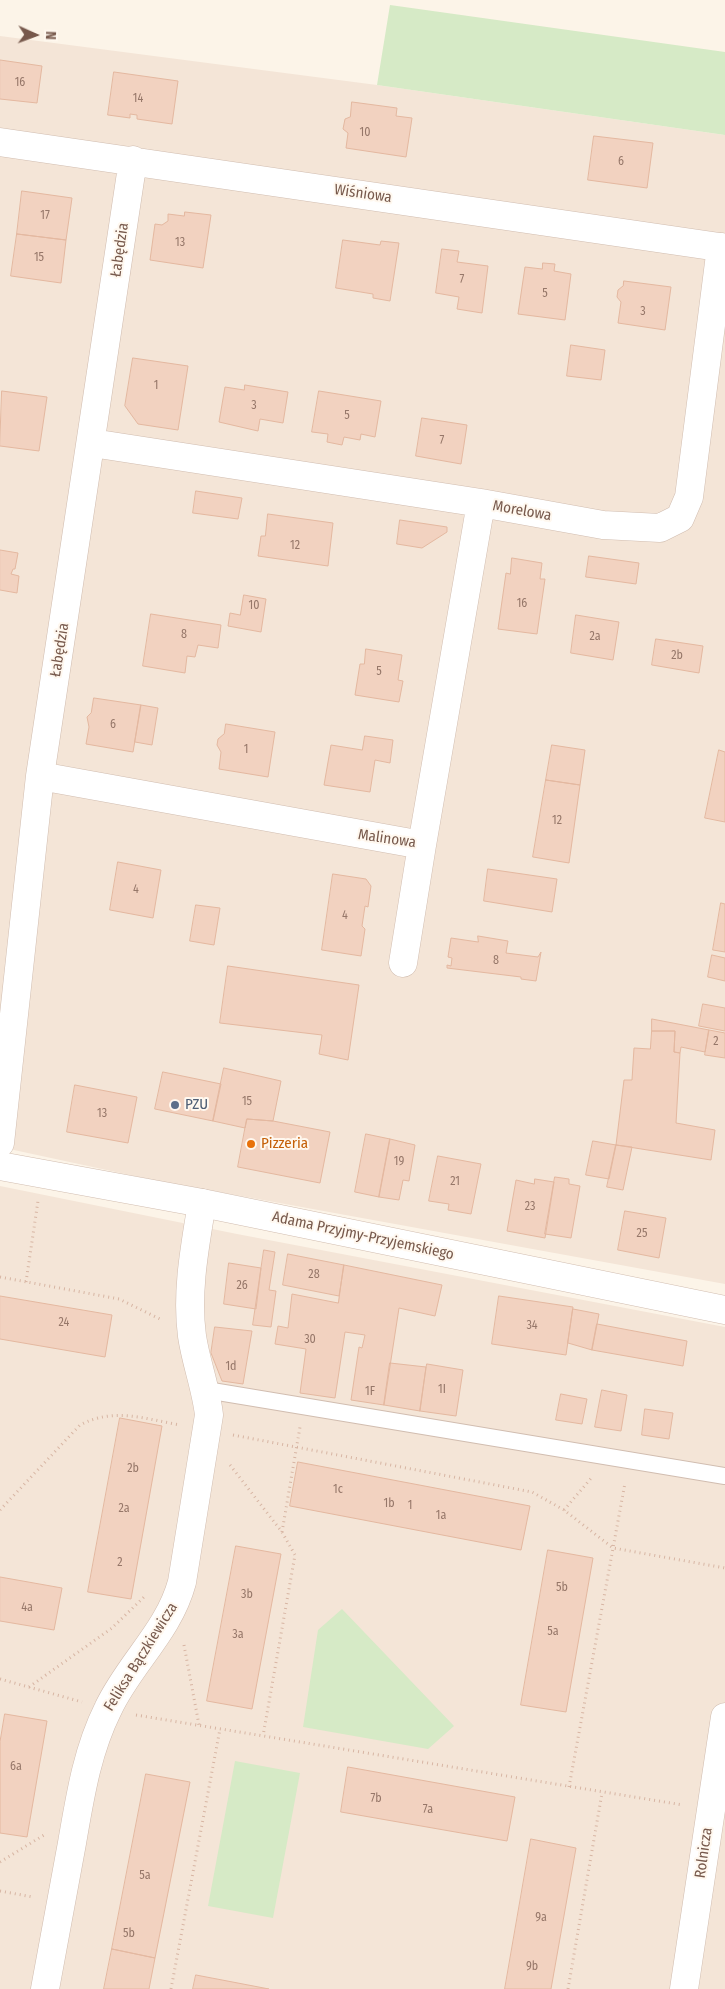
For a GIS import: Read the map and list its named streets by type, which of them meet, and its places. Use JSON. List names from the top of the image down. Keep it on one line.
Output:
{"streets":{"street":["Wiśniowa","Łabędzia","Morelowa","Malinowa","Adama Przyjmy-Przyjemskiego","Feliksa Bączkiewicza","Rolnicza"]},"crossings":[["Wiśniowa","Łabędzia"],["Wiśniowa","Morelowa"],["Łabędzia","Morelowa"],["Łabędzia","Malinowa"],["Morelowa","Malinowa"],["Adama Przyjmy-Przyjemskiego","Feliksa Bączkiewicza"]],"places":["PZU","Pizzeria"],"house_numbers":["16","14","10","6","17","13","15","7","5","3","1","3","5","7","12","16","10","8","2a","2b","5","6","1","12","4","4","8","2","15","13","19","21","23","25","28","26","24","34","30","1d","1I","1F","2b","1c","1b","1","2a","1a","2","5b","3b","4a","5a","3a","6a","7b","7a","5a","9a","5b","9b"],"north":"right"}
